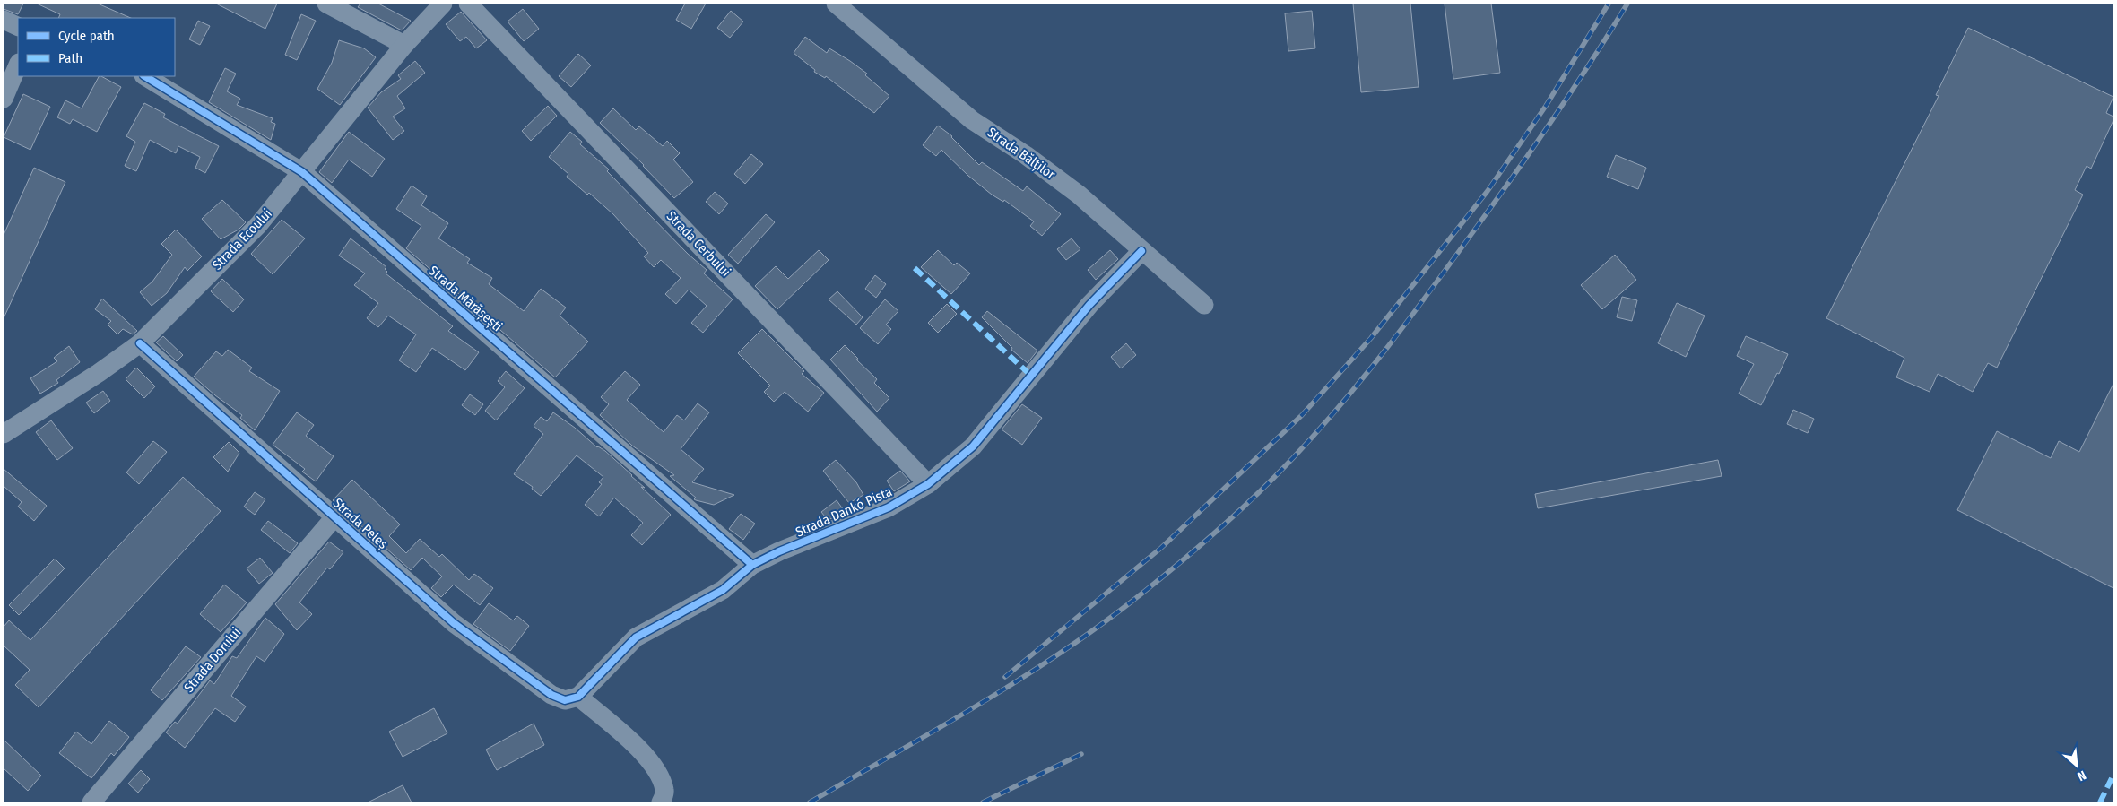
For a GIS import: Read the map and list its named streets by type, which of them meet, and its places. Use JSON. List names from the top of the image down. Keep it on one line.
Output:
{"streets":{"street":["Strada Bălților","Strada Ecoului","Strada Cerbului","Strada Mărășești","Strada Dankó Pista","Strada Peleș","Strada Dorului"]},"crossings":[["Strada Bălților","Strada Dankó Pista"],["Strada Ecoului","Strada Mărășești"],["Strada Ecoului","Strada Peleș"],["Strada Cerbului","Strada Dankó Pista"],["Strada Mărășești","Strada Dankó Pista"],["Strada Dankó Pista","Strada Peleș"],["Strada Peleș","Strada Dorului"]],"legend":["Cycle path","Path"],"north":"bottom right"}
